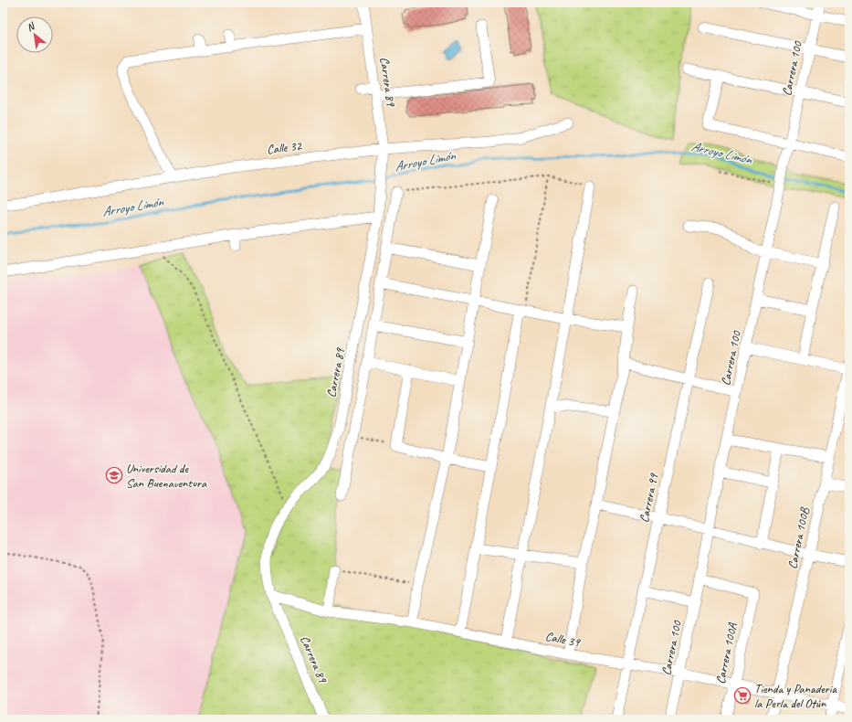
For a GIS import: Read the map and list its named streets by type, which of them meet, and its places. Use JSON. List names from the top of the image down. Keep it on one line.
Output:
{"streets":{"street":["Carrera 100","Carrera 89","Calle 32","Carrera 99","Carrera 100B","Calle 39","Carrera 100A"]},"crossings":[["Carrera 100","Calle 39"],["Carrera 100","Carrera 100A"],["Carrera 89","Calle 32"],["Carrera 89","Calle 39"],["Carrera 99","Calle 39"],["Carrera 100B","Calle 39"],["Calle 39","Carrera 100A"]],"water":["Arroyo Limón"],"places":{"school or university":["Universidad de San Buenaventura"],"supermarket":["Tienda y Panaderia la Perla del Otún"]},"north":"top left"}
